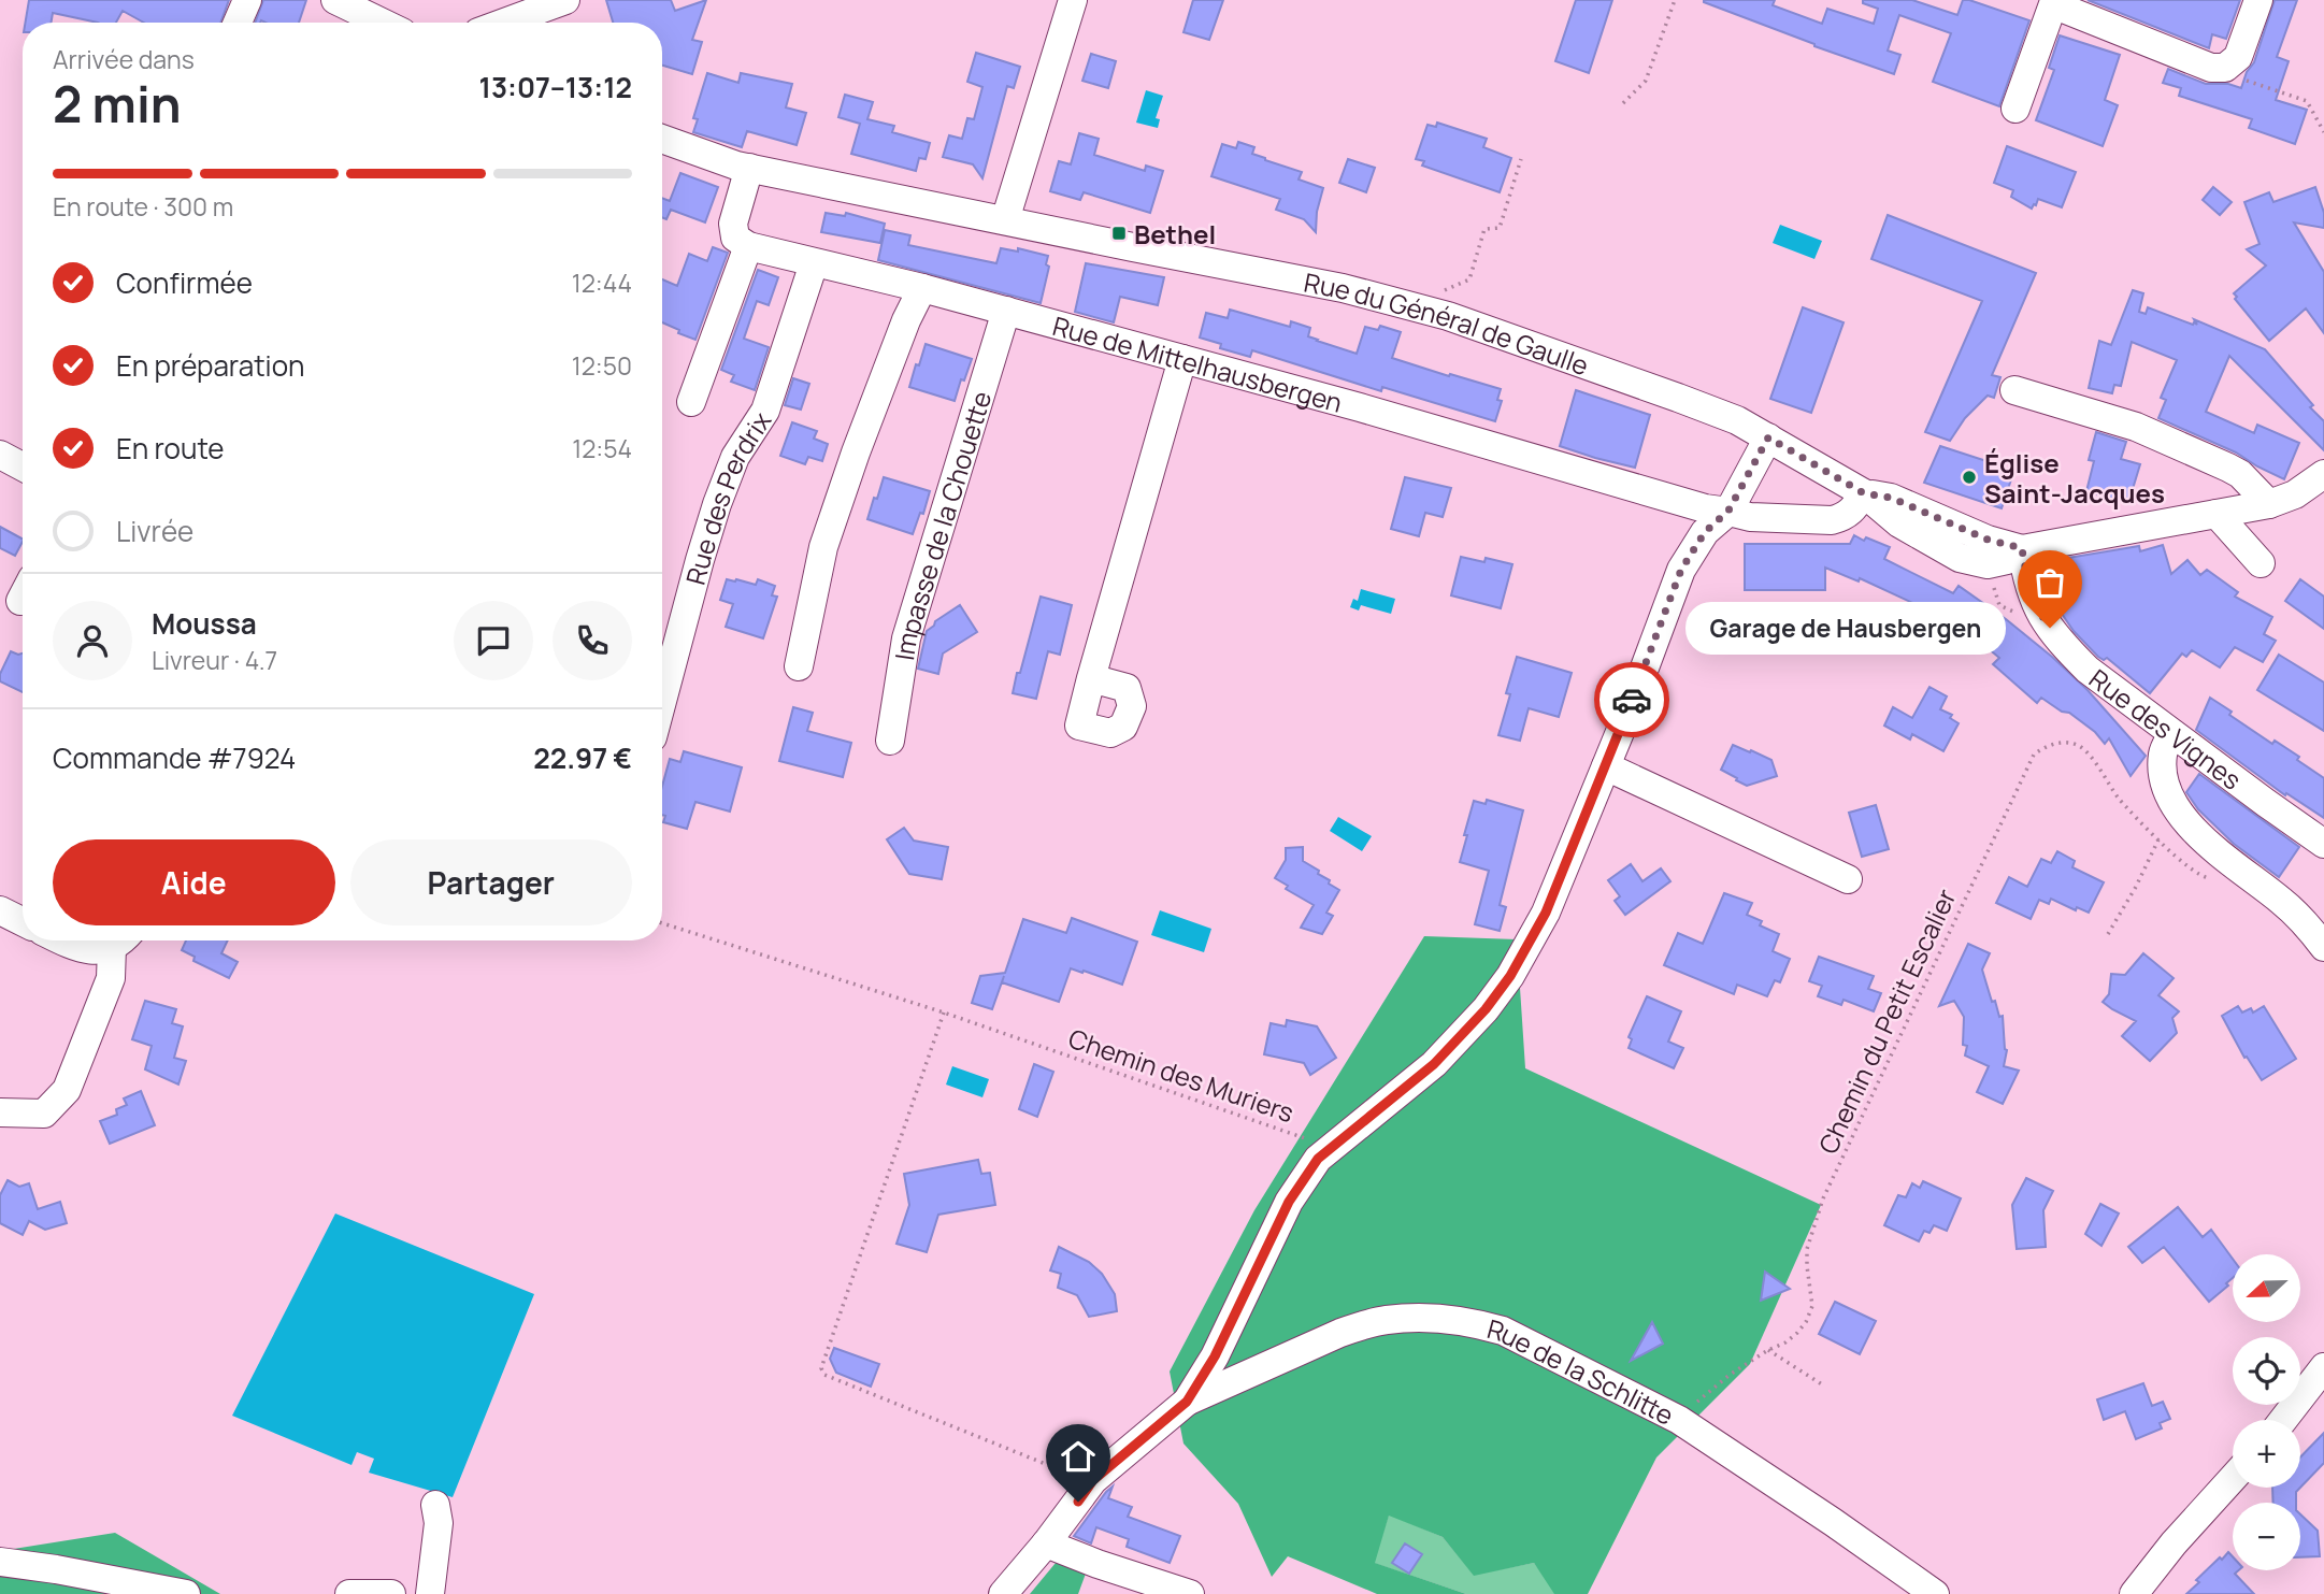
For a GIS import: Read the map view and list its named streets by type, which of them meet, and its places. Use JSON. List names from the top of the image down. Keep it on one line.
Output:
{"streets":{"street":["Rue du Général de Gaulle","Rue de Mittelhausbergen","Rue des Perdrix","Impasse de la Chouette","Rue des Vignes","Rue de la Schlitte"],"path":["Chemin du Petit Escalier","Chemin des Muriers"]},"crossings":[["Rue du Général de Gaulle","Rue de Mittelhausbergen"],["Rue du Général de Gaulle","Rue des Vignes"],["Rue de Mittelhausbergen","Rue des Perdrix"],["Rue de Mittelhausbergen","Impasse de la Chouette"],["Chemin du Petit Escalier","Rue de la Schlitte"]],"places":{"transit":["Bethel"],"other":["Église Saint-Jacques","Garage de Hausbergen"]},"north":"left","page":{"heading":["2 min","Arrivée dans","13:07–13:12"],"panel":["Moussa","Livreur · 4.7","Commande #7924","22.97 €"],"bar":"En route · 300 m","list":[["Confirmée","12:44"],["En préparation","12:50"],["En route","12:54"],"Livrée"],"bubble":"Garage de Hausbergen","buttons":["Aide","Partager"],"map_buttons":["+","−"]}}
